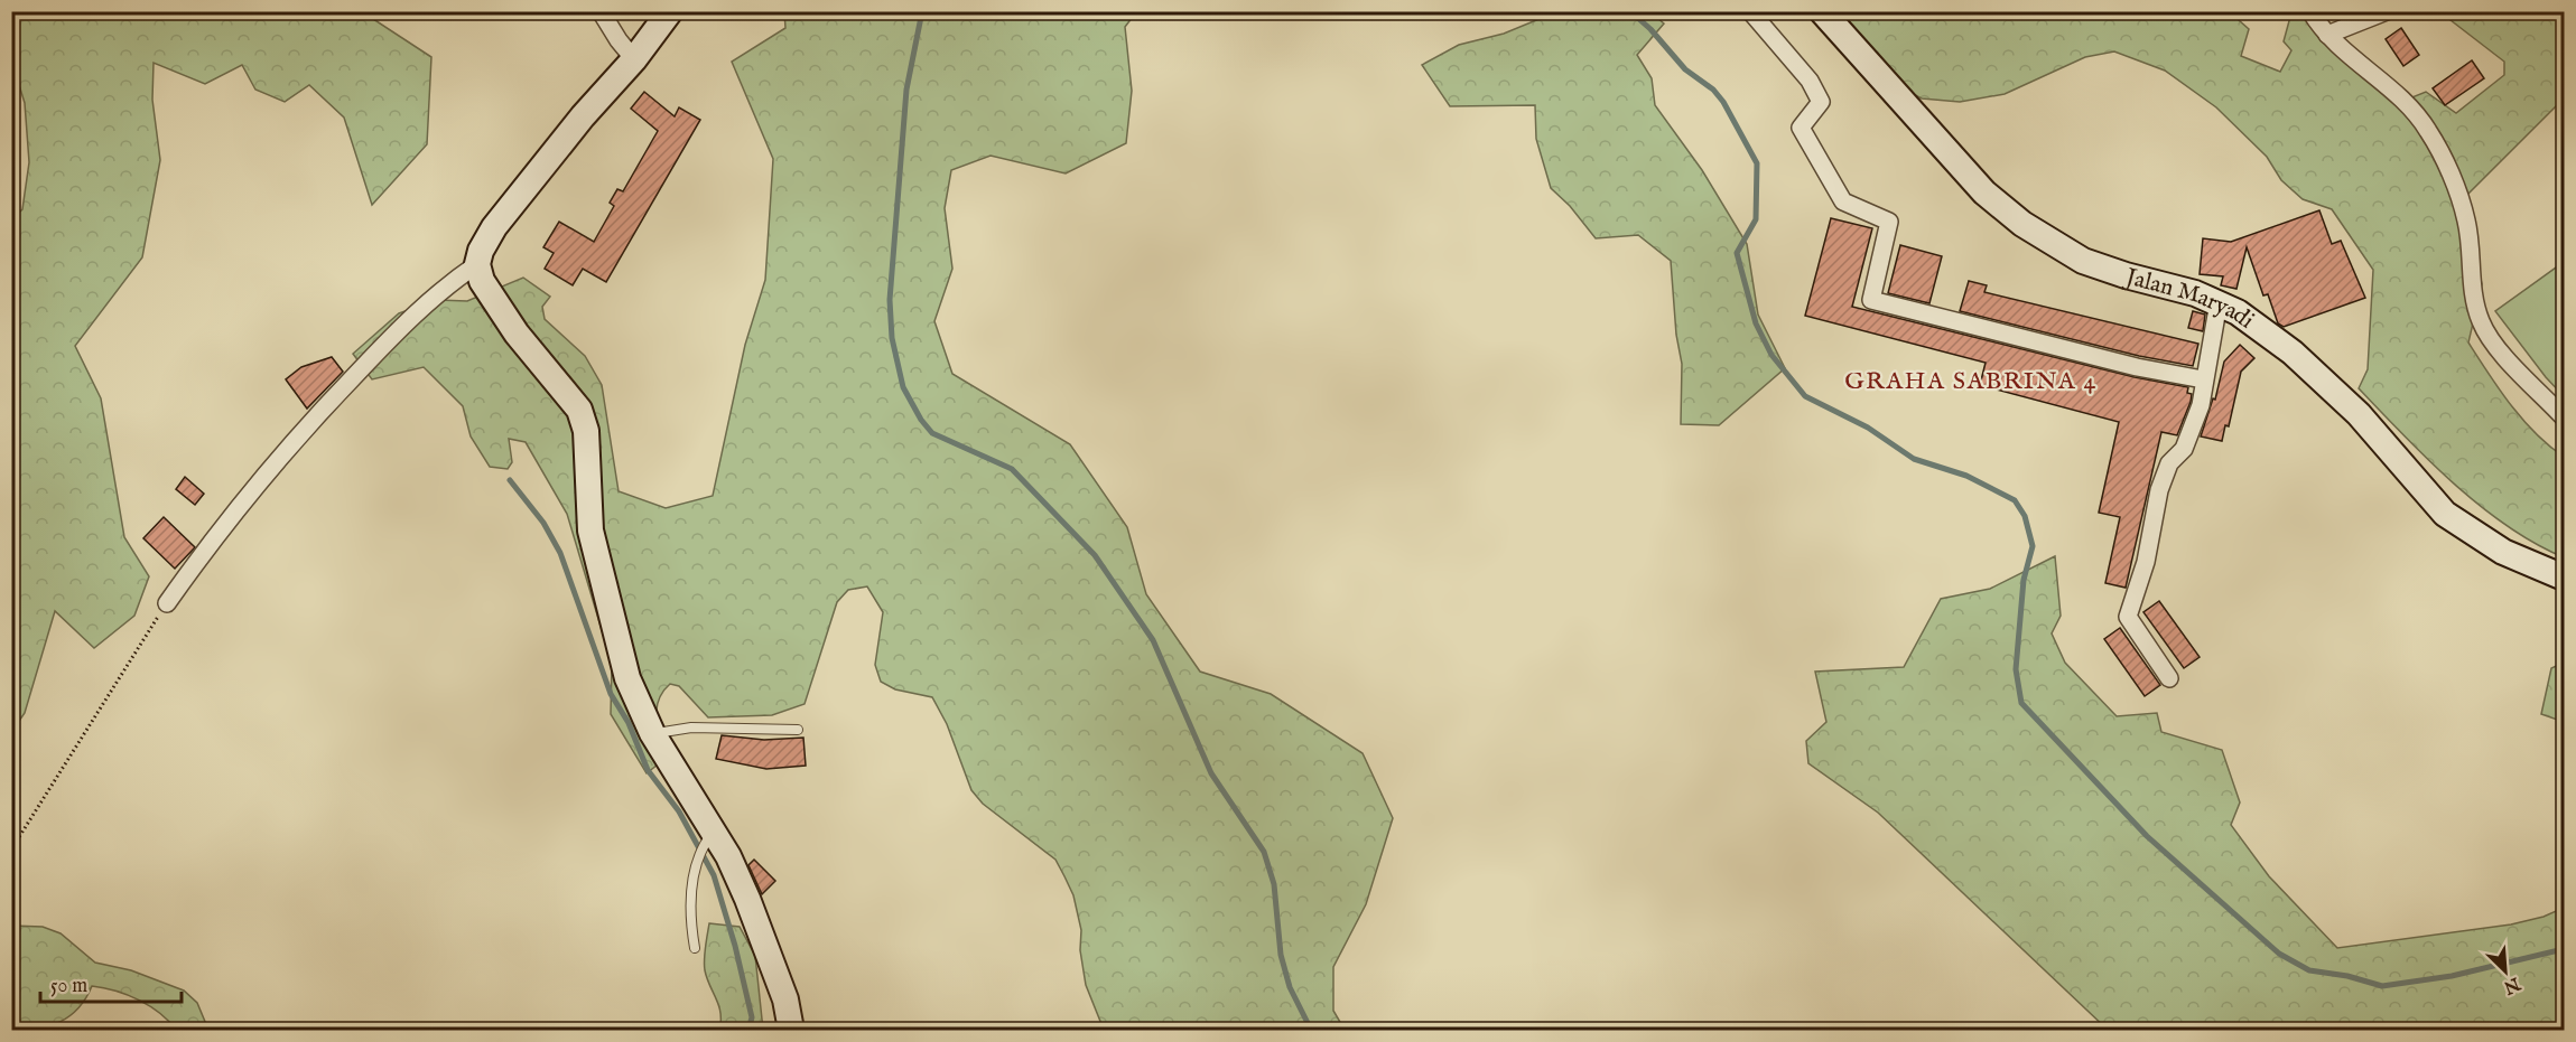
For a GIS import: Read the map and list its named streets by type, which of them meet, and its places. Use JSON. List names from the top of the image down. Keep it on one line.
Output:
{"streets":{"street":["Jalan Maryadi"]},"districts":["GRAHA SABRINA 4"],"scale_bar":"50 m","north":"bottom right"}
